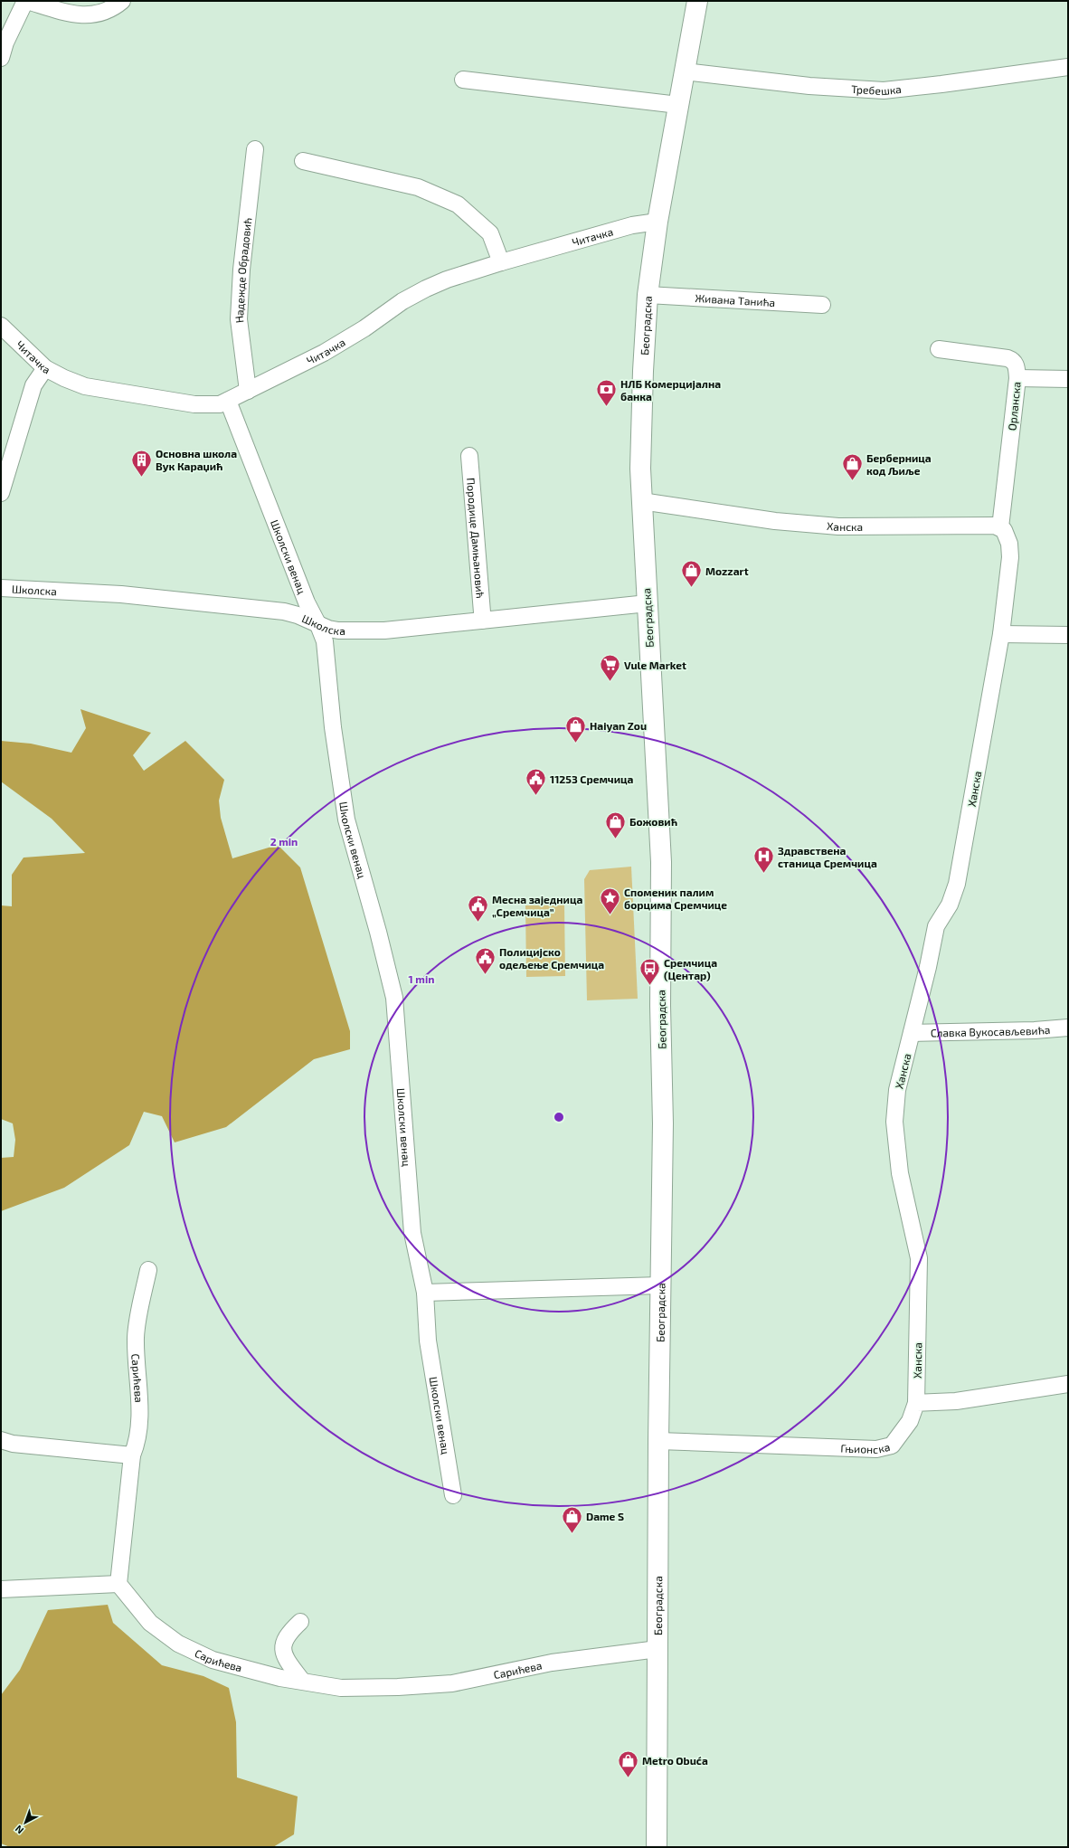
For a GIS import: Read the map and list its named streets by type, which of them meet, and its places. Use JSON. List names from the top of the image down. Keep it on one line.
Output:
{"streets":{"main road":["Београдска"],"street":["Требешка","Читачка","Надежде Обрадовић","Живана Танића","Орланска","Ханска","Породице Дамњановић","Школски венац","Школска","Славка Вукосављевића","Сарићева","Гњионска"]},"crossings":[["Требешка","Београдска"],["Читачка","Надежде Обрадовић"],["Читачка","Београдска"],["Читачка","Школски венац"],["Живана Танића","Београдска"],["Београдска","Ханска"],["Београдска","Школска"],["Београдска","Сарићева"],["Београдска","Гњионска"],["Орланска","Ханска"],["Ханска","Славка Вукосављевића"],["Ханска","Гњионска"],["Породице Дамњановић","Школска"],["Школски венац","Школска"]],"places":{"bank":["НЛБ Комерцијална банка"],"building":["Основна школа Вук Караџић"],"shop":["Берберница код Љиље","Mozzart","Haiyan Zou","Божовић","Dame S","Metro Obuća"],"supermarket":["Vule Market"],"public building":["11253 Сремчица","Месна заједница „Сремчица”","Полицијско одељење Сремчица"],"hospital":["Здравствена станица Сремчица"],"place":["Споменик палим борцима Сремчице"],"bus stop":["Сремчица (Центар)"]},"north":"bottom left","rings":["2 min","1 min"]}
